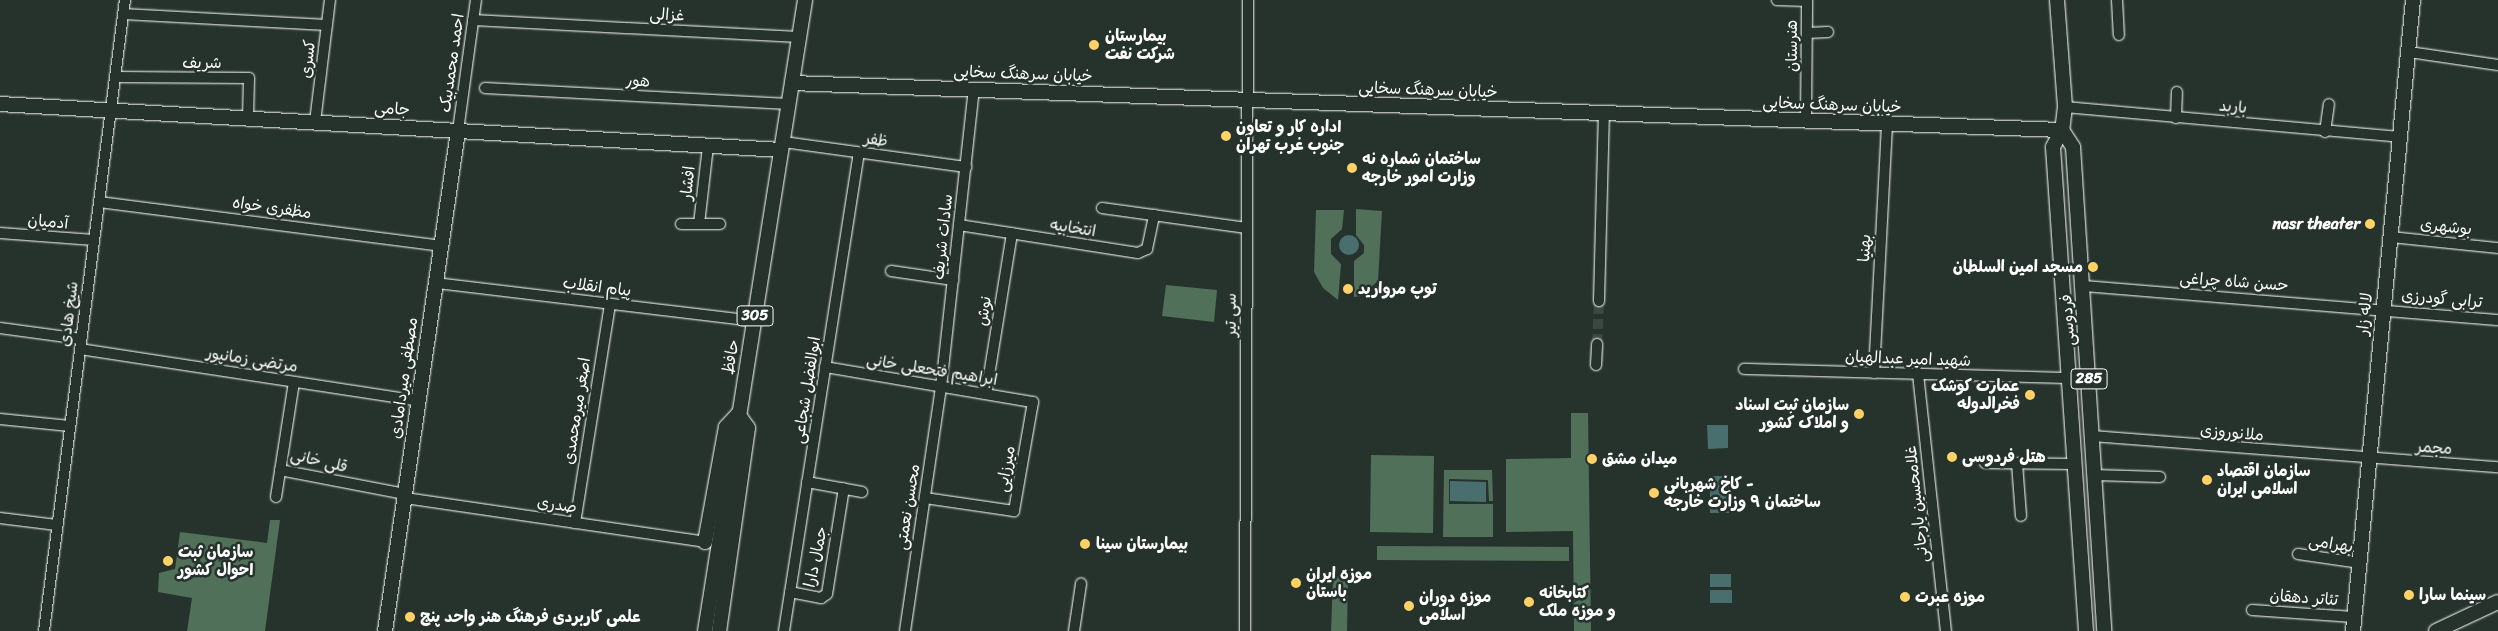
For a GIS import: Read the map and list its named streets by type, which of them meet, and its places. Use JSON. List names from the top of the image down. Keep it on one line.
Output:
{"streets":{"main road":["خیابان سرهنگ سخایی","جامی","لاله زار","305","فردوسی","حافظ","مصطفی میردامادی","285"],"street":["غزالی","هنرستان","کسری","شریف","احمد محمدبیک","هور","باربد","ظفر","افشار","مظفری خواه","آدمیان","بوشهری","انتخابیه","سادات شریف","بهنیا","حسن شاه چراغی","پیام انقلاب","ترابی گودرزی","نوش","شیخ هادی","سی تیر","شهید امیر عبدالهیان","مرتضی زمانپور","ابراهیم فتحعلی خانی","ابوالفضل شجاعی","اصغر میرمحمدی","ملانوروزی","مجمر","قلی خانی","میرزایی","غلامحسین یارجانی","صدری","محسن نعمتی","بهرامی","جمال دارا","تئاتر دهقان"]},"crossings":[["غزالی","احمد محمدبیک"],["غزالی","حافظ"],["هنرستان","خیابان سرهنگ سخایی"],["کسری","جامی"],["شریف","جامی"],["شریف","شیخ هادی"],["احمد محمدبیک","جامی"],["احمد محمدبیک","مصطفی میردامادی"],["خیابان سرهنگ سخایی","سادات شریف"],["خیابان سرهنگ سخایی","بهنیا"],["خیابان سرهنگ سخایی","سی تیر"],["خیابان سرهنگ سخایی","فردوسی"],["خیابان سرهنگ سخایی","حافظ"],["هور","حافظ"],["باربد","لاله زار"],["باربد","فردوسی"],["جامی","ظفر"],["جامی","افشار"],["جامی","شیخ هادی"],["جامی","حافظ"],["جامی","مصطفی میردامادی"],["ظفر","سادات شریف"],["ظفر","حافظ"],["ظفر","ابوالفضل شجاعی"],["مظفری خواه","شیخ هادی"],["مظفری خواه","مصطفی میردامادی"],["آدمیان","شیخ هادی"],["بوشهری","لاله زار"],["انتخابیه","سادات شریف"],["انتخابیه","نوش"],["سادات شریف","ابراهیم فتحعلی خانی"],["سادات شریف","محسن نعمتی"],["بهنیا","شهید امیر عبدالهیان"],["حسن شاه چراغی","ترابی گودرزی"],["حسن شاه چراغی","لاله زار"],["حسن شاه چراغی","فردوسی"],["پیام انقلاب","حافظ"],["پیام انقلاب","مصطفی میردامادی"],["پیام انقلاب","اصغر میرمحمدی"],["ترابی گودرزی","لاله زار"],["نوش","ابراهیم فتحعلی خانی"],["شیخ هادی","مرتضی زمانپور"],["لاله زار","ملانوروزی"],["لاله زار","مجمر"],["لاله زار","بهرامی"],["لاله زار","تئاتر دهقان"],["فردوسی","شهید امیر عبدالهیان"],["فردوسی","ملانوروزی"],["شهید امیر عبدالهیان","غلامحسین یارجانی"],["مرتضی زمانپور","مصطفی میردامادی"],["مرتضی زمانپور","قلی خانی"],["ابراهیم فتحعلی خانی","ابوالفضل شجاعی"],["ابراهیم فتحعلی خانی","میرزایی"],["ابراهیم فتحعلی خانی","محسن نعمتی"],["مصطفی میردامادی","قلی خانی"],["مصطفی میردامادی","صدری"],["ابوالفضل شجاعی","جمال دارا"],["اصغر میرمحمدی","صدری"],["ملانوروزی","مجمر"],["قلی خانی","صدری"],["میرزایی","محسن نعمتی"]],"places":["بیمارستان شرکت نفت","اداره کار و تعاون جنوب غرب تهران","ساختمان شماره نه وزارت امور خارجه","nasr theater","مسجد امین السلطان","توپ مروارید","عمارت کوشک فخرالدوله","سازمان ثبت اسناد و املاک کشور","هتل فردوسی","میدان مشق","سازمان اقتصاد اسلامی ایران","کاخ شهربانی - ساختمان ۹ وزارت خارجه","بیمارستان سینا","سازمان ثبت احوال کشور","موزه ایران باستان","سینما سارا","موزه عبرت","کتابخانه و موزه ملک","موزه دوران اسلامی","علمی کاربردی فرهنگ هنر واحد پنج"]}
